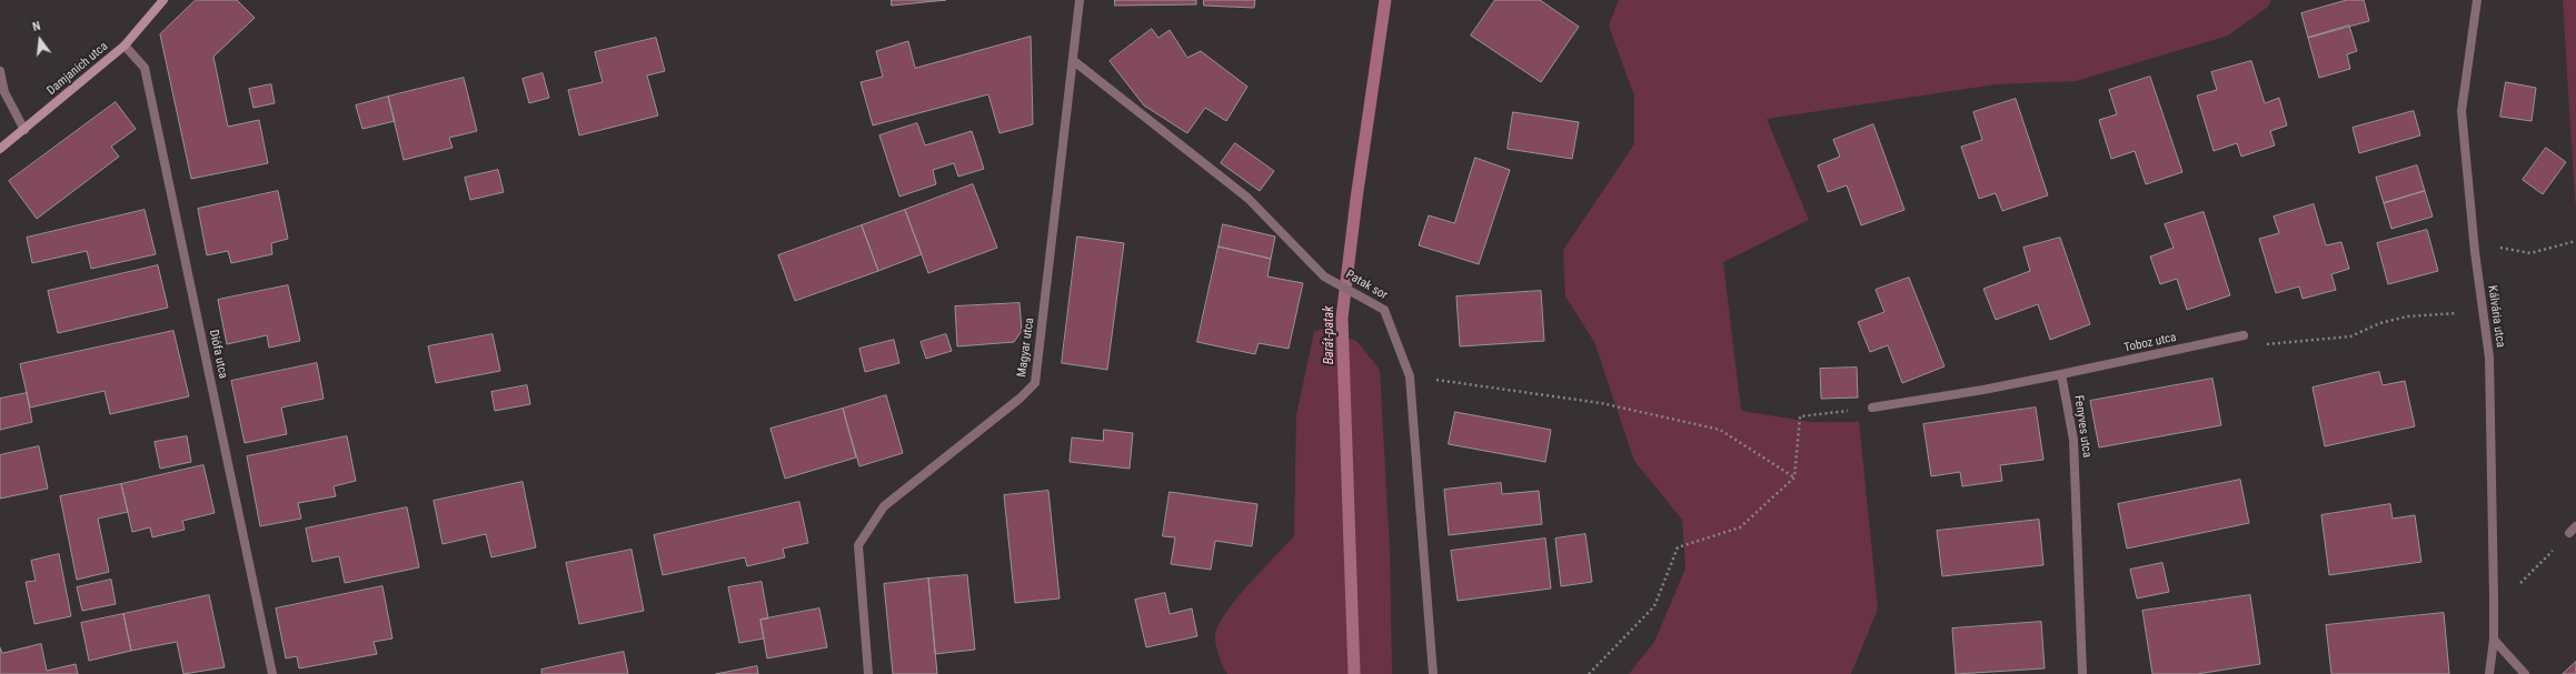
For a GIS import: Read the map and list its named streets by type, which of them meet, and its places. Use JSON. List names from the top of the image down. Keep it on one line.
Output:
{"streets":{"main road":["Damjanich utca"],"street":["Patak sor","Kálvária utca","Toboz utca","Magyar utca","Diófa utca","Fenyves utca"]},"crossings":[["Damjanich utca","Diófa utca"],["Patak sor","Magyar utca"],["Toboz utca","Fenyves utca"]],"water":["Barát-patak"],"north":"top"}
